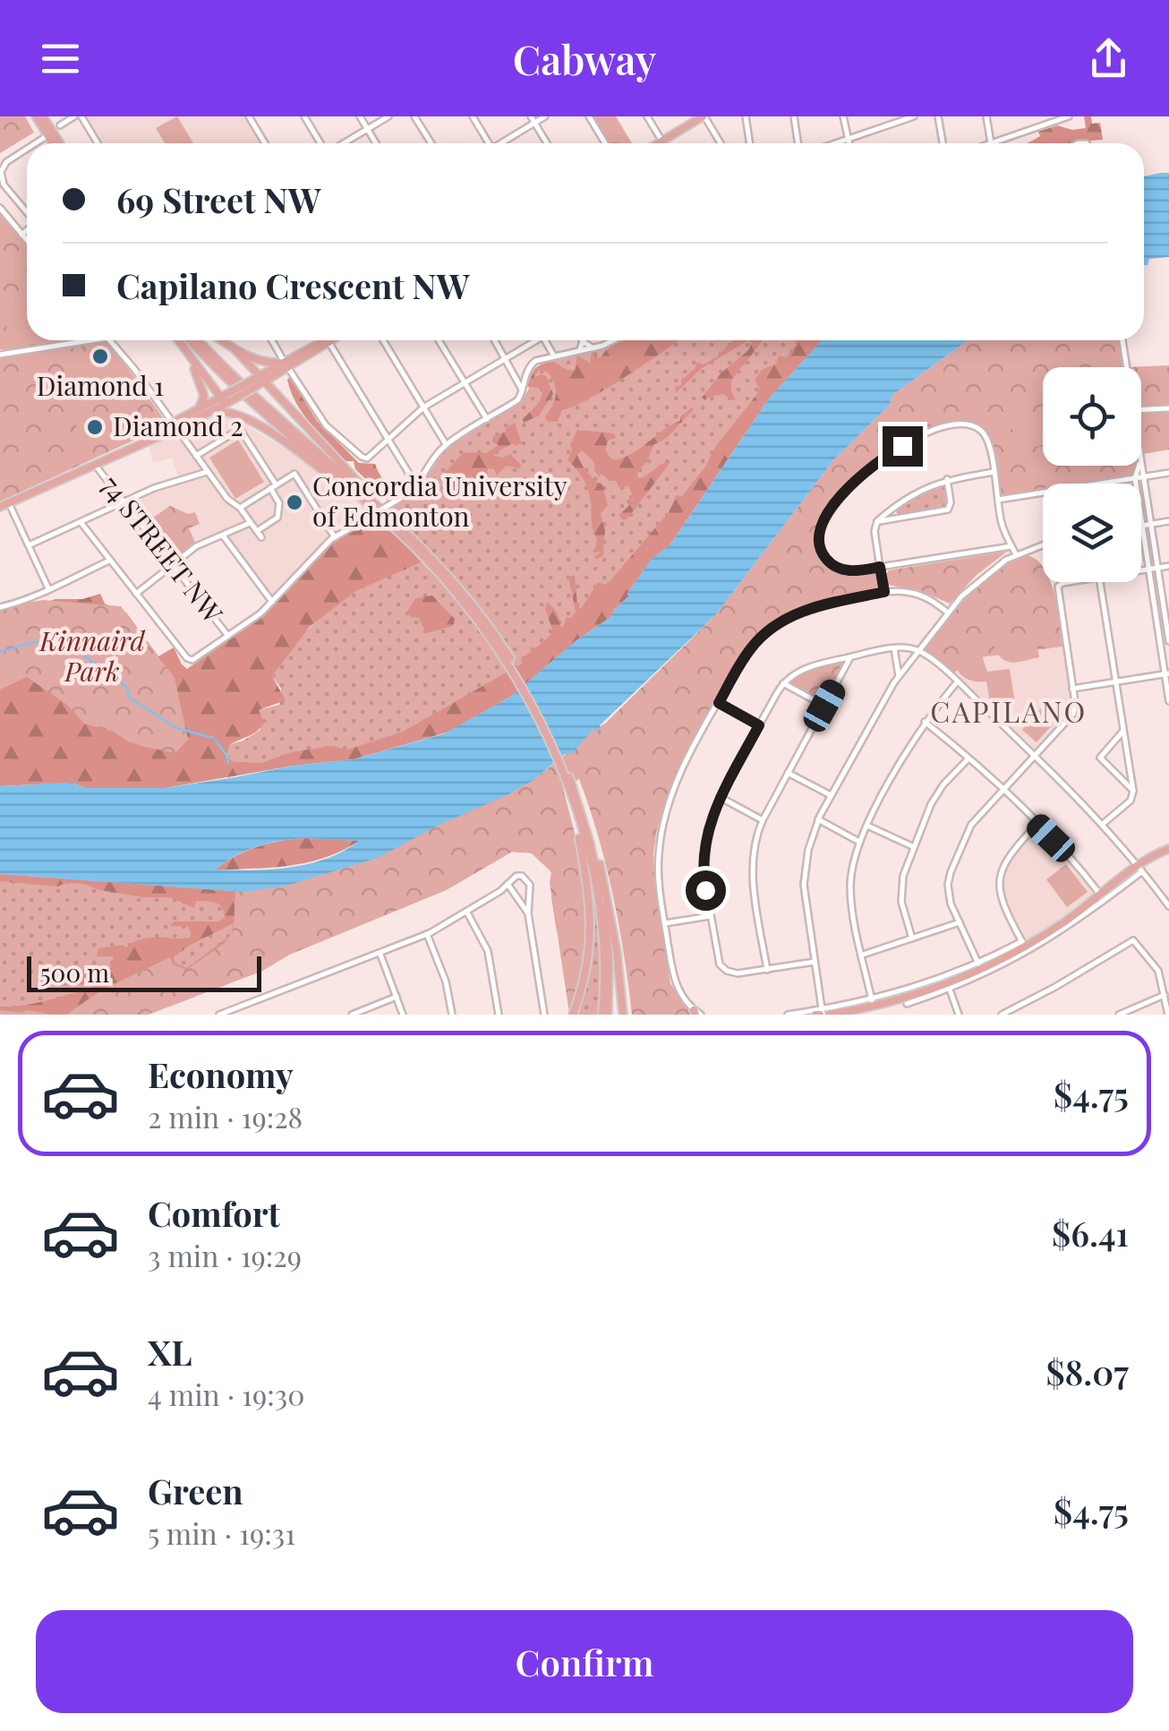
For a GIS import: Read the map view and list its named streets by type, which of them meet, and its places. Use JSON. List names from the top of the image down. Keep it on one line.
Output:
{"streets":{"street":["74 STREET NW"]},"districts":["CAPILANO"],"parks":["Kinnaird Park"],"places":["Diamond 1","Diamond 2","Concordia University of Edmonton"],"scale_bar":"500 m","page":{"header":"Cabway","banner":["69 Street NW","Capilano Crescent NW"],"scale":"500 m","list":[{"name":"Economy","note":"2 min · 19:28","value":"$4.75"},{"name":"Comfort","note":"3 min · 19:29","value":"$6.41"},{"name":"XL","note":"4 min · 19:30","value":"$8.07"},{"name":"Green","note":"5 min · 19:31","value":"$4.75"}],"buttons":"Confirm"}}
